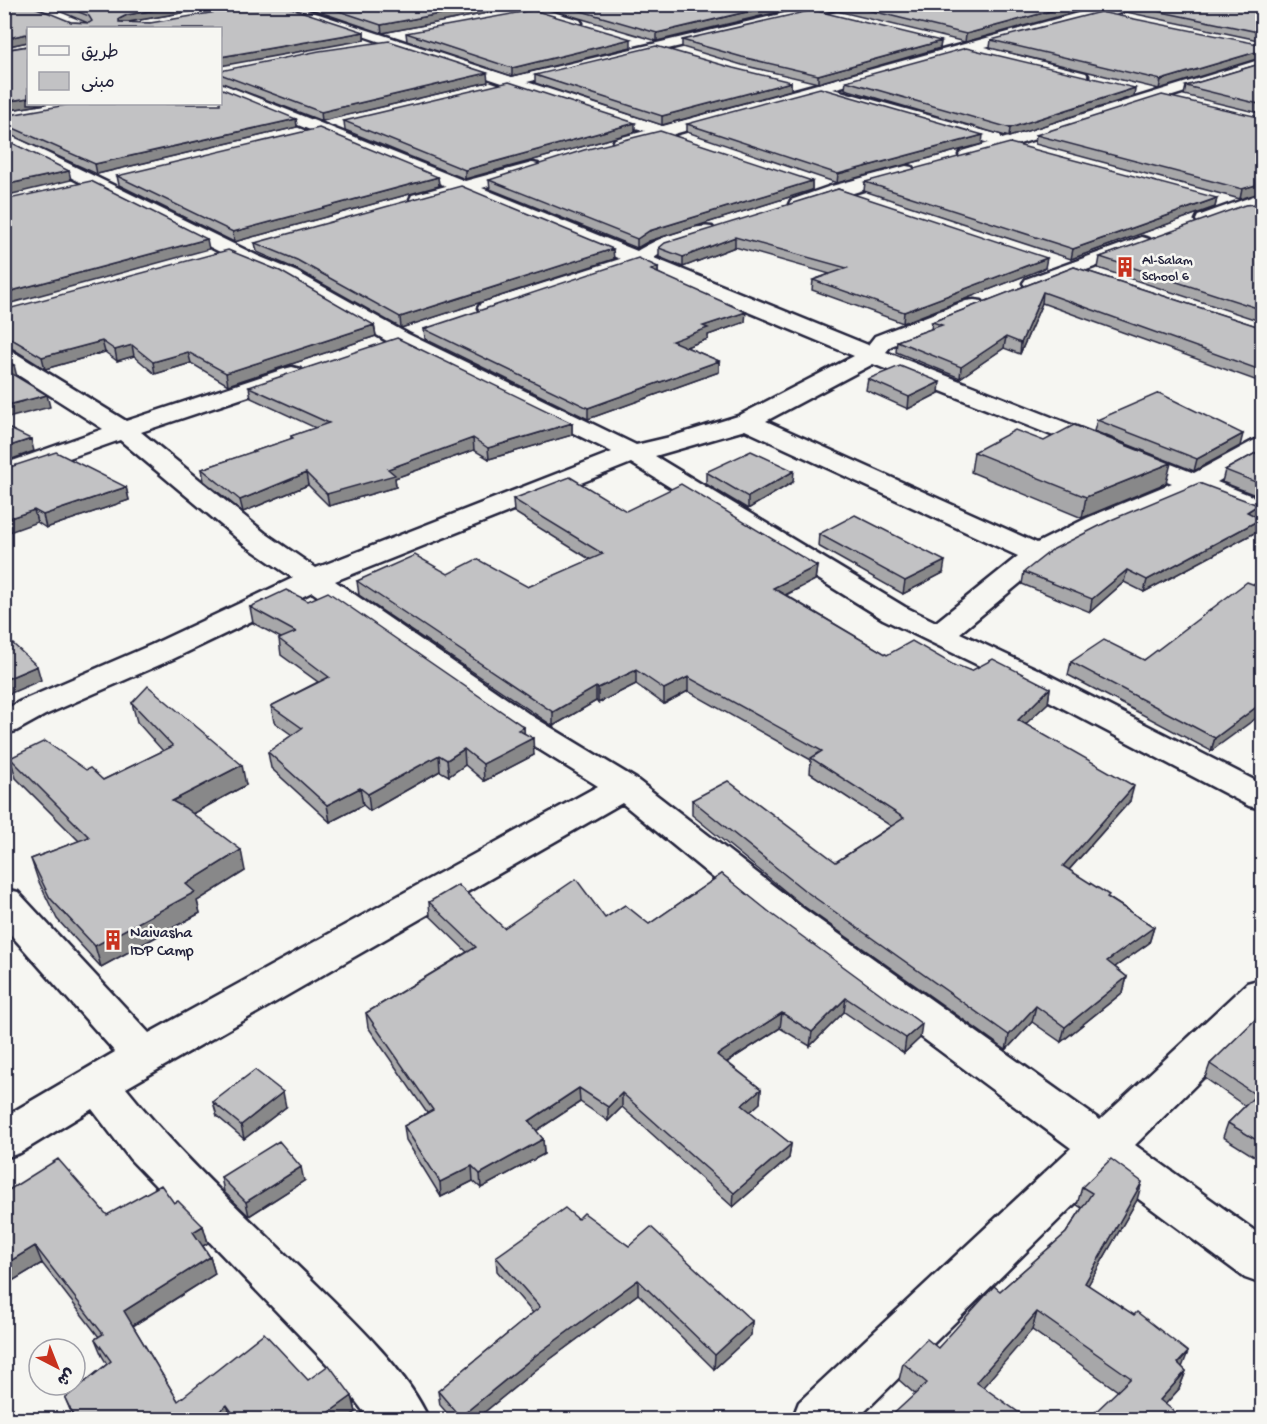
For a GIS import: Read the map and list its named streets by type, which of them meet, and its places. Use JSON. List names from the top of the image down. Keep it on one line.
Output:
{"places":{"building":["Al-Salam School 6","Naivasha IDP Camp"]},"legend":["طريق","مبنى"],"north":"bottom right"}
